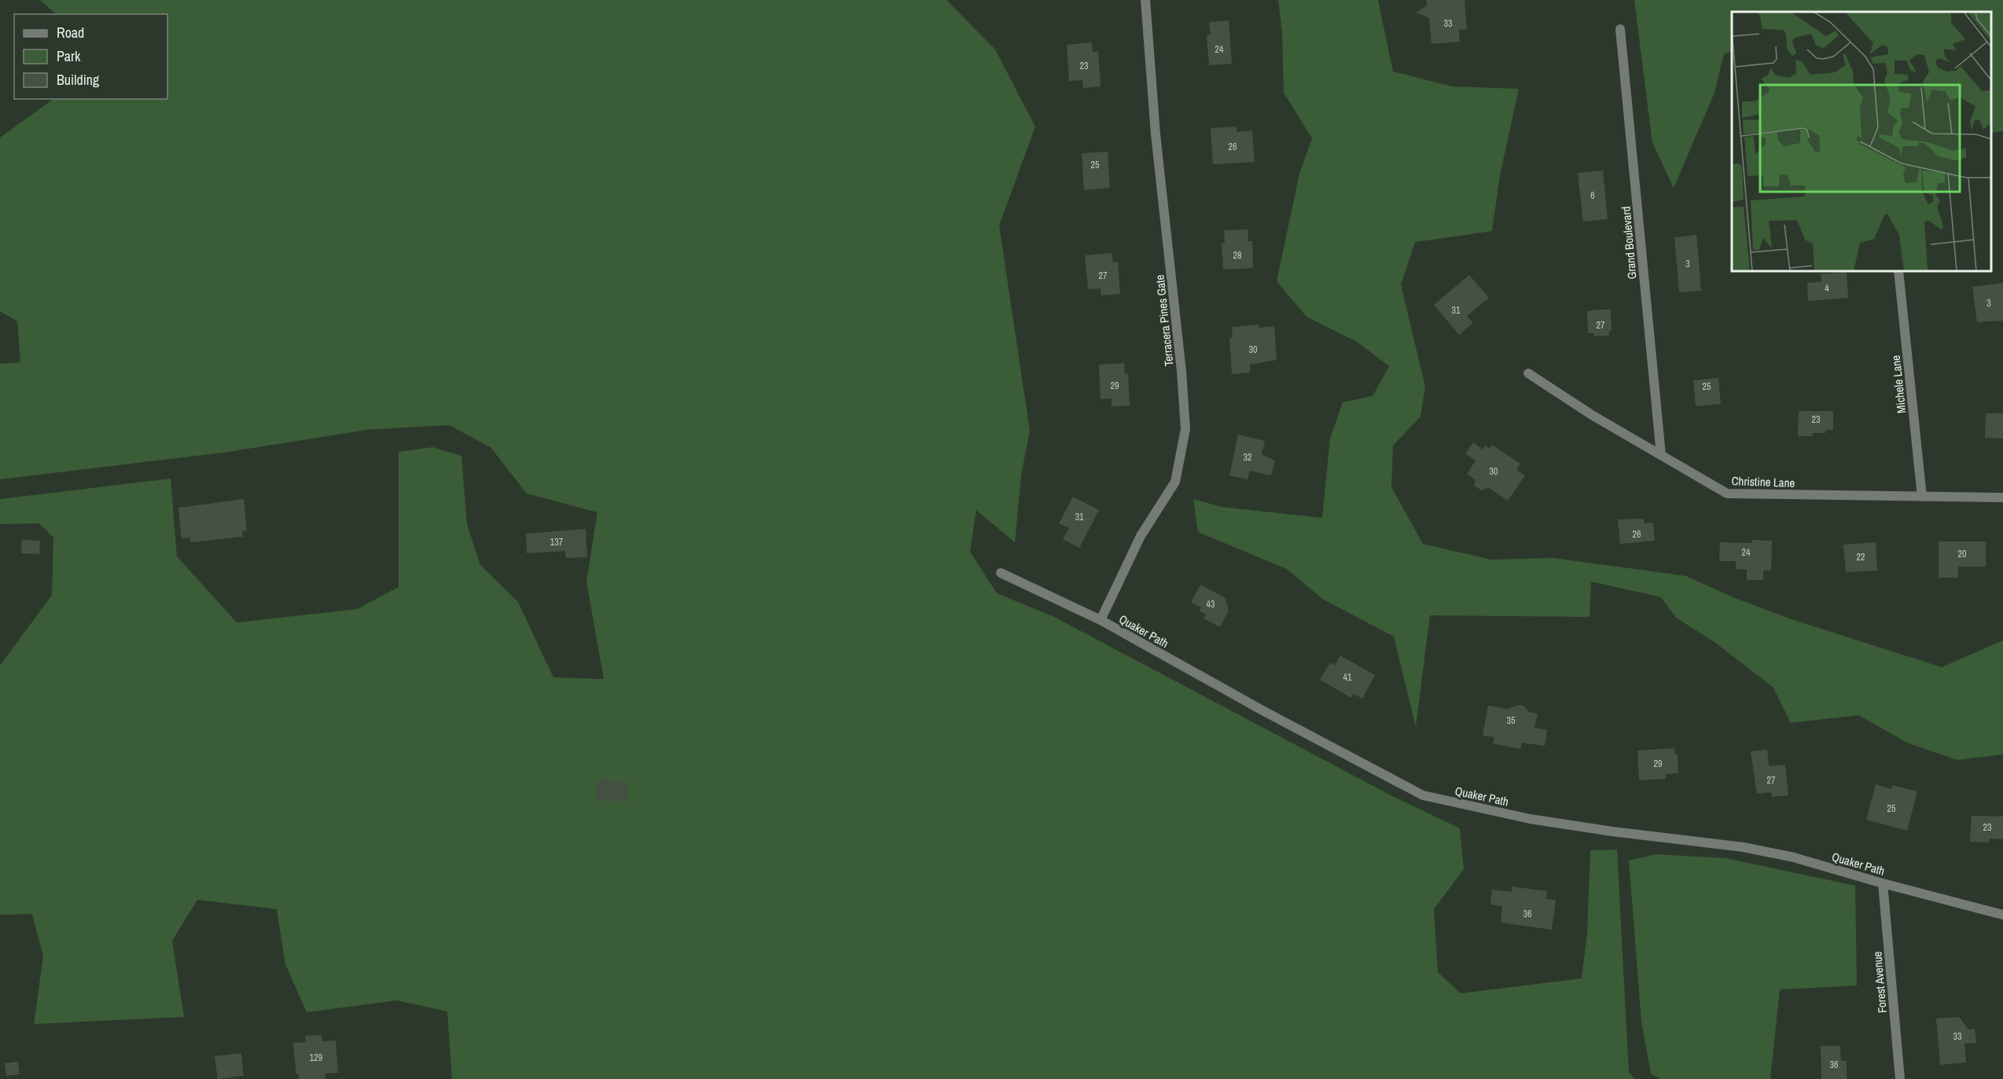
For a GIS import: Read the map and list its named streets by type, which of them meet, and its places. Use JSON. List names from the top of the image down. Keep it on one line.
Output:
{"streets":{"street":["Grand Boulevard","Terracera Pines Gate","Michele Lane","Christine Lane","Quaker Path","Forest Avenue"]},"crossings":[["Grand Boulevard","Christine Lane"],["Terracera Pines Gate","Quaker Path"],["Michele Lane","Christine Lane"],["Quaker Path","Forest Avenue"]],"house_numbers":["33","24","23","26","25","6","28","3","27","4","3","31","27","30","29","25","23","32","30","31","26","137","24","20","22","43","41","35","29","27","25","23","36","33","129","36"],"legend":["Road","Park","Building"]}
